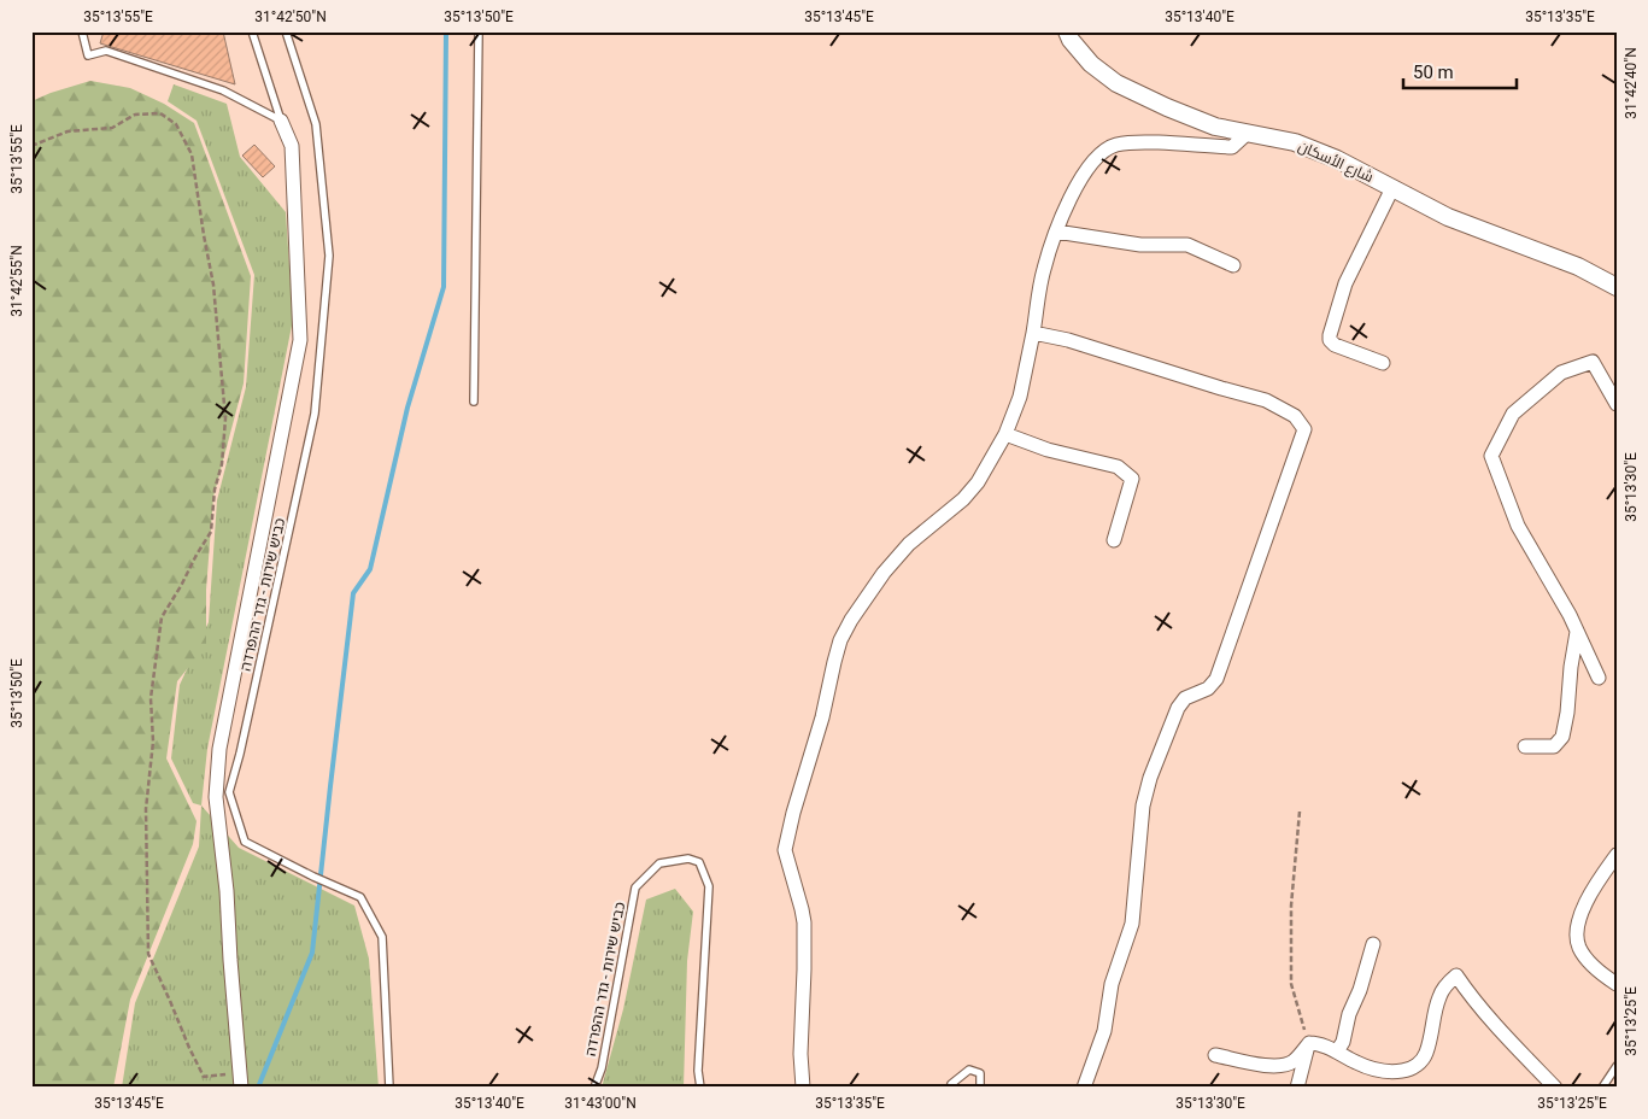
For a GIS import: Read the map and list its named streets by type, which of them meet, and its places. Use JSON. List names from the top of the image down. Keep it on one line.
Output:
{"streets":{"street":["شارع الأسكان"],"lane":["כביש שירות - גדר ההפרדה"]},"scale_bar":"50 m","coordinates":["35°13'55\"E","31°42'50\"N","35°13'50\"E","35°13'45\"E","35°13'40\"E","35°13'35\"E","31°42'40\"N","31°42'55\"N","35°13'30\"E","35°13'25\"E","31°43'00\"N"]}
